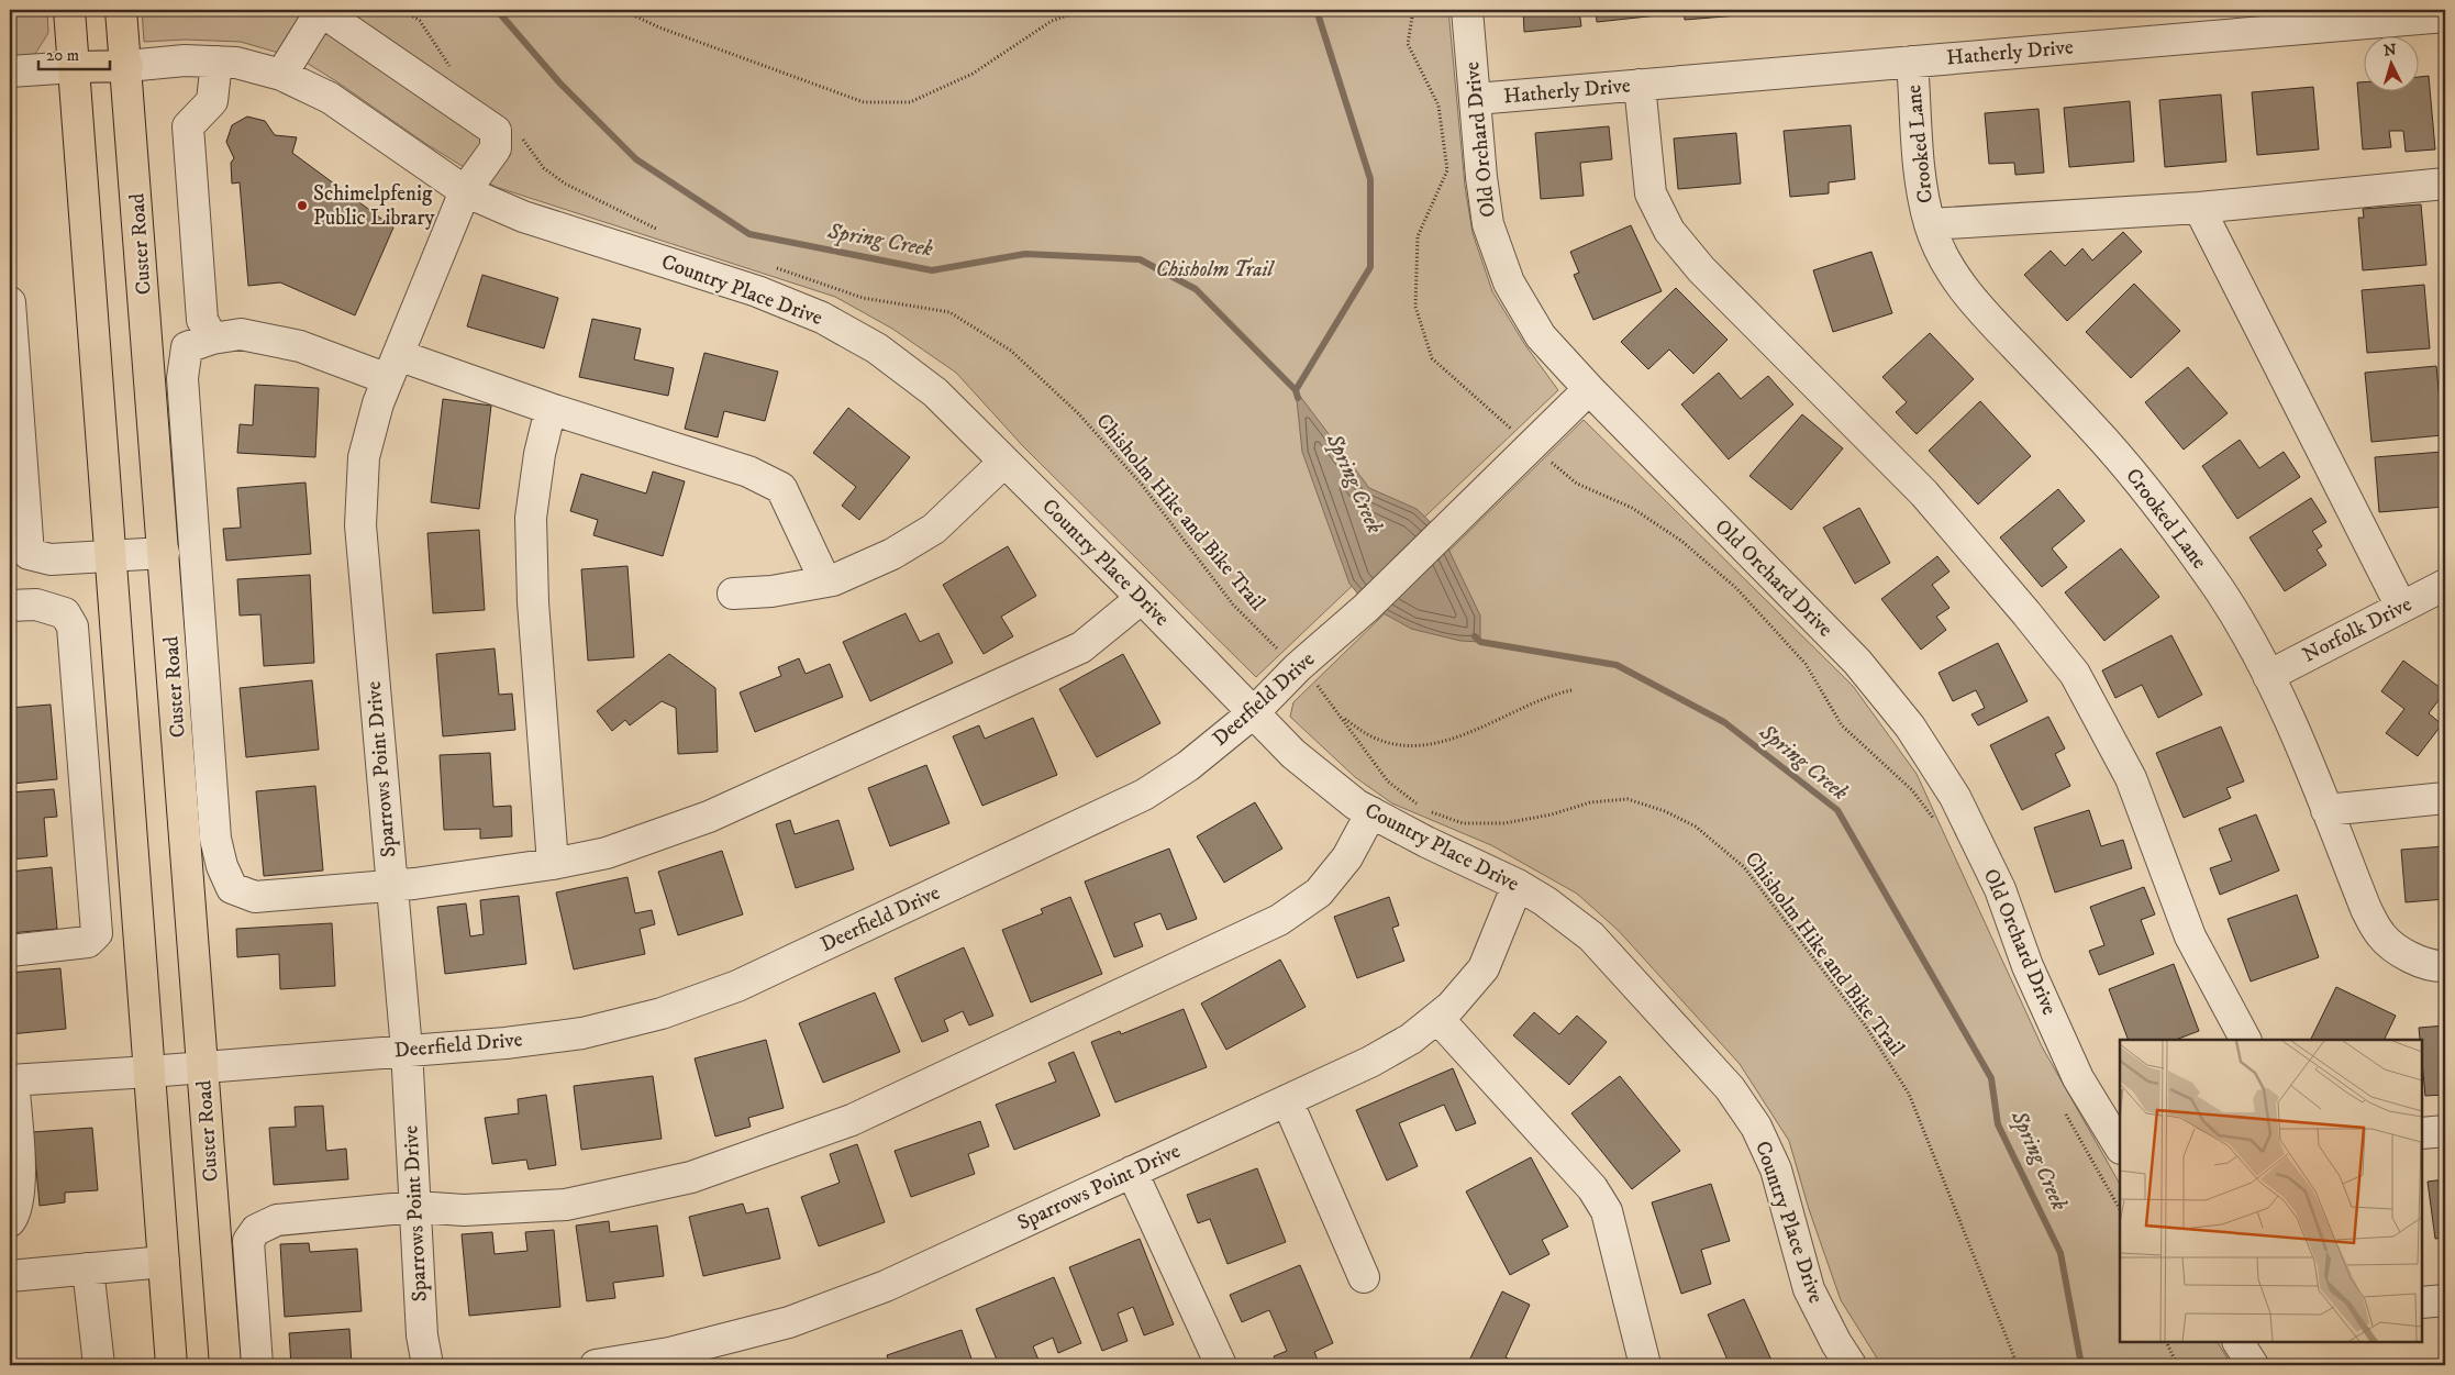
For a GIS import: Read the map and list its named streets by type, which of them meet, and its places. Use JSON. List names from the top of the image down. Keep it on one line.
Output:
{"streets":{"main road":["Custer Road"],"street":["Hatherly Drive","Old Orchard Drive","Crooked Lane","Country Place Drive","Norfolk Drive","Deerfield Drive","Sparrows Point Drive"],"path":["Chisholm Hike and Bike Trail"]},"crossings":[["Hatherly Drive","Old Orchard Drive"],["Hatherly Drive","Crooked Lane"],["Old Orchard Drive","Deerfield Drive"],["Crooked Lane","Norfolk Drive"],["Custer Road","Country Place Drive"],["Custer Road","Deerfield Drive"],["Country Place Drive","Deerfield Drive"],["Country Place Drive","Sparrows Point Drive"],["Chisholm Hike and Bike Trail","Deerfield Drive"],["Deerfield Drive","Sparrows Point Drive"]],"water":["Spring Creek"],"parks":["Chisholm Trail"],"places":["Schimelpfenig Public Library"],"scale_bar":"20 m","north":"top"}
